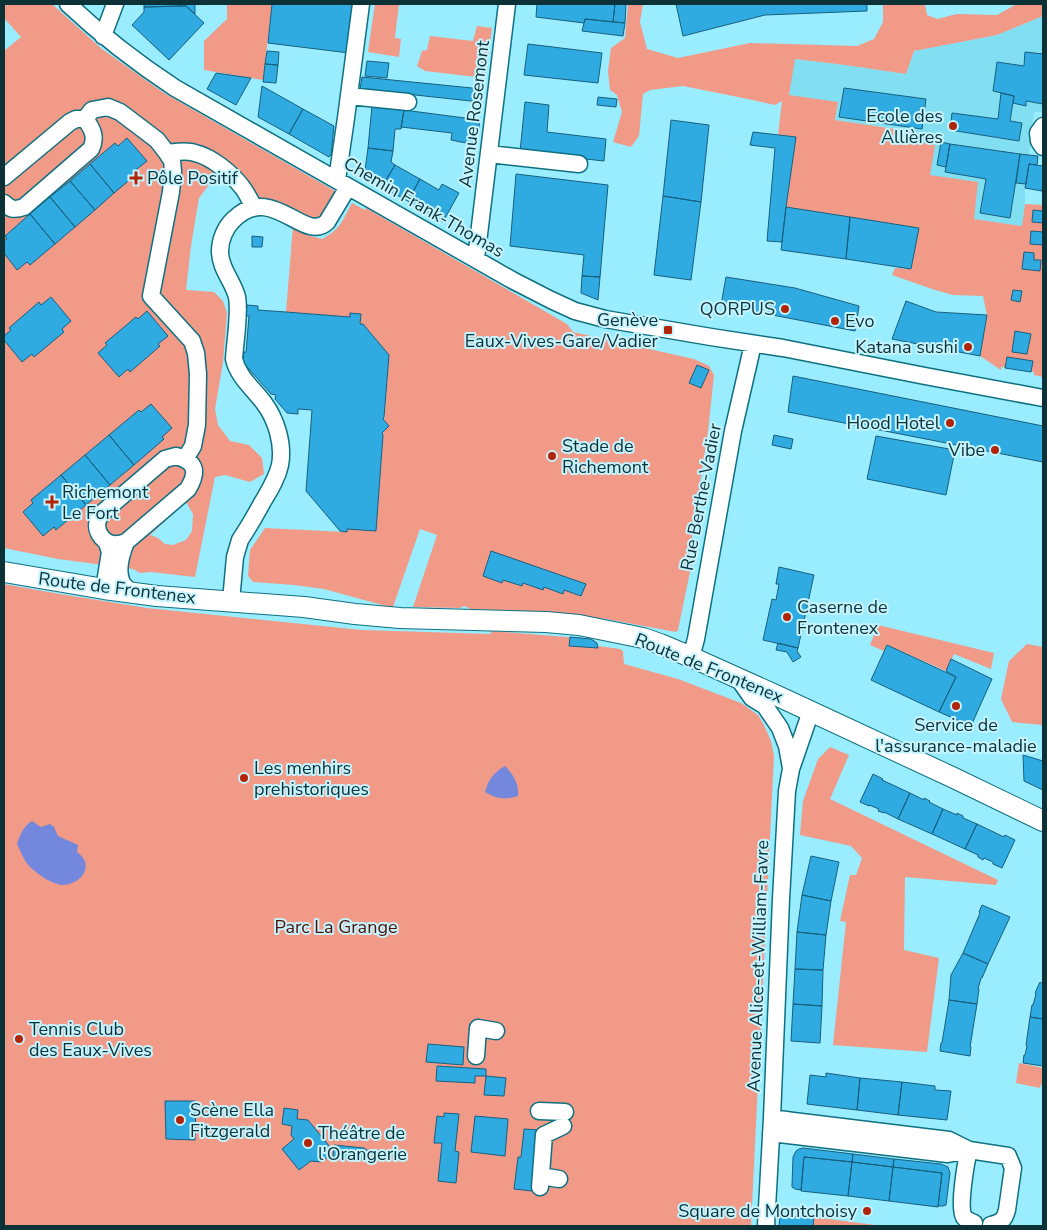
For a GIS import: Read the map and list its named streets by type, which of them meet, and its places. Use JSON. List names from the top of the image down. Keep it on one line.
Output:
{"streets":{"main road":["Route de Frontenex"],"street":["Avenue Rosemont","Chemin Frank-Thomas","Rue Berthe-Vadier","Avenue Alice-et-William-Favre"]},"crossings":[["Avenue Rosemont","Chemin Frank-Thomas"],["Chemin Frank-Thomas","Rue Berthe-Vadier"],["Rue Berthe-Vadier","Route de Frontenex"],["Route de Frontenex","Avenue Alice-et-William-Favre"]],"parks":["Parc La Grange"],"places":{"other":["Ecole des Allières","QORPUS","Evo","Katana sushi","Hood Hotel","Vibe","Stade de Richemont","Caserne de Frontenex","Service de l'assurance-maladie","Les menhirs prehistoriques","Tennis Club des Eaux-Vives","Scène Ella Fitzgerald","Théâtre de l'Orangerie","Square de Montchoisy"],"health":["Pôle Positif","Richemont Le Fort"],"transit":["Genève Eaux-Vives-Gare/Vadier"]}}
